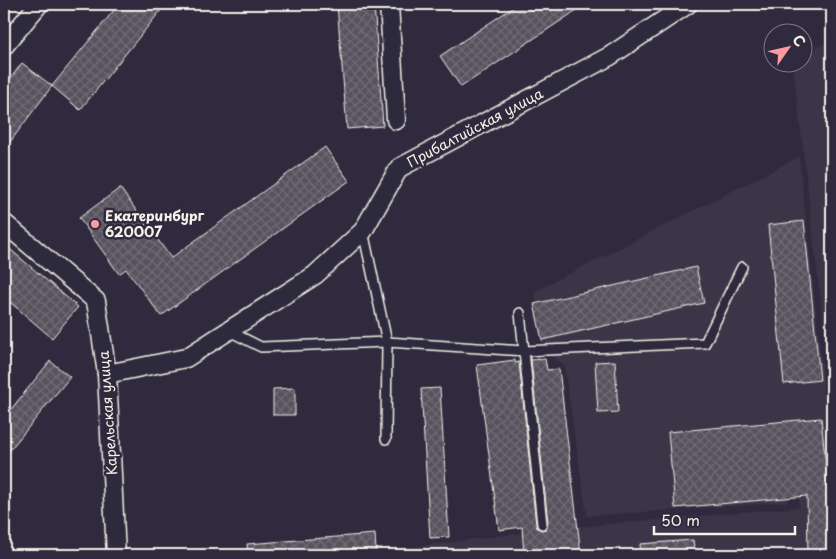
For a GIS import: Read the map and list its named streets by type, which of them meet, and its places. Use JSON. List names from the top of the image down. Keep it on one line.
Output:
{"streets":{"street":["Прибалтийская улица","Карельская улица"]},"crossings":[["Прибалтийская улица","Карельская улица"]],"places":["Екатеринбург 620007"],"scale_bar":"50 m","north":"top right"}
